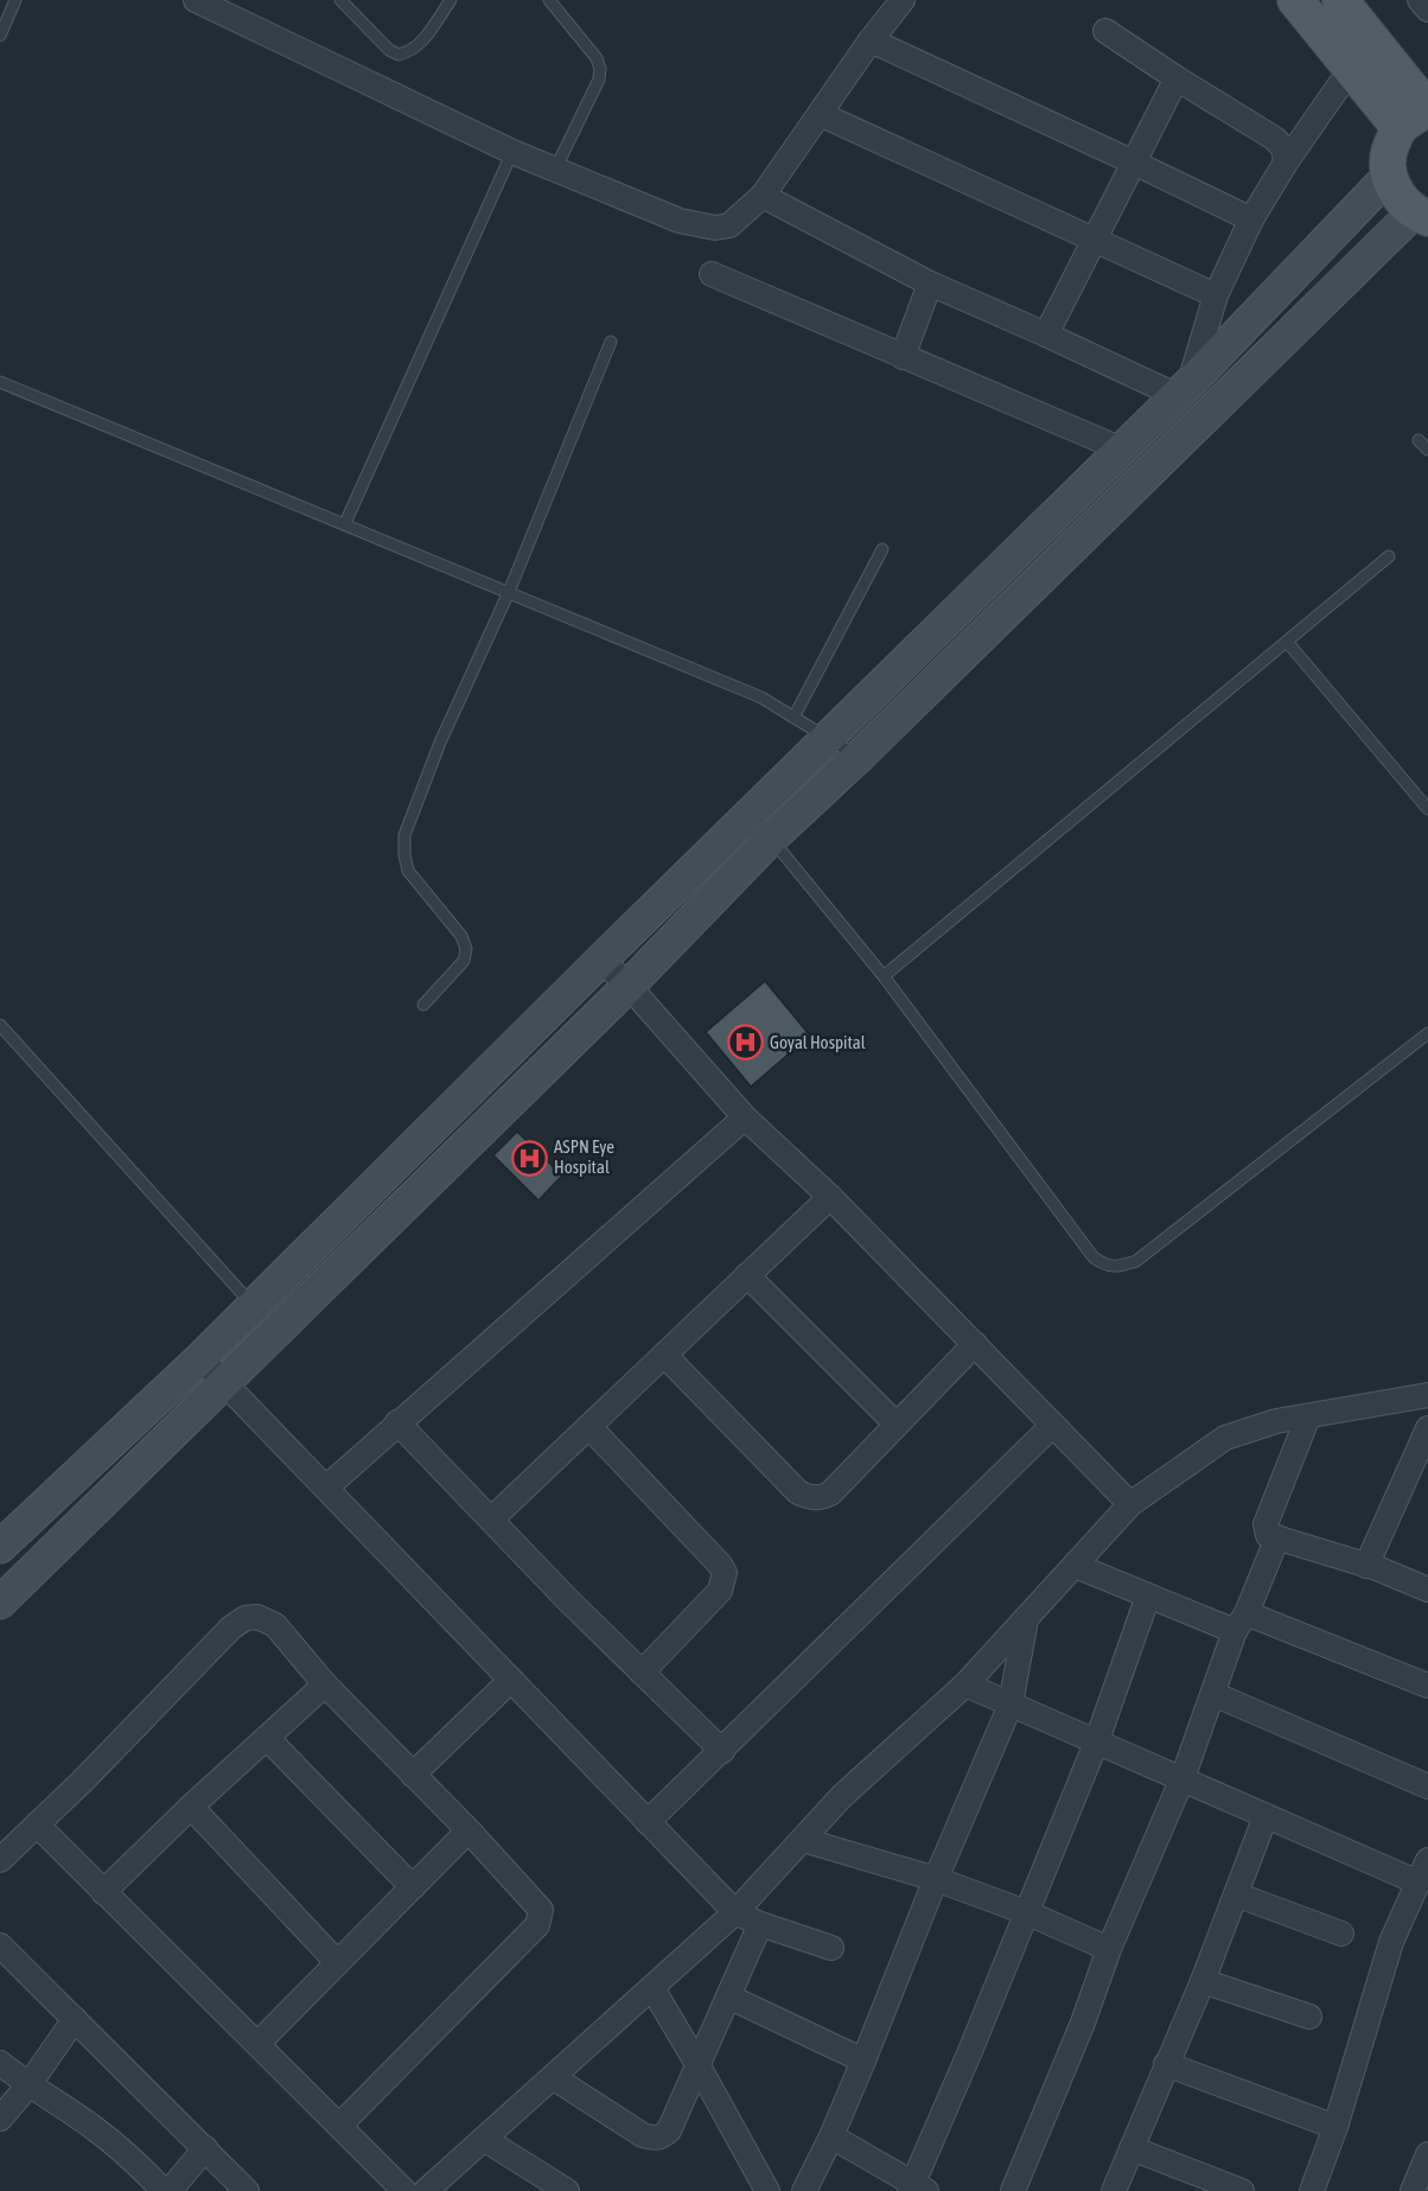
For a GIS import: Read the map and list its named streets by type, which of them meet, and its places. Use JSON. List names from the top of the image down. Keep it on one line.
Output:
{"places":{"hospital":["Goyal Hospital","ASPN Eye Hospital"]}}
